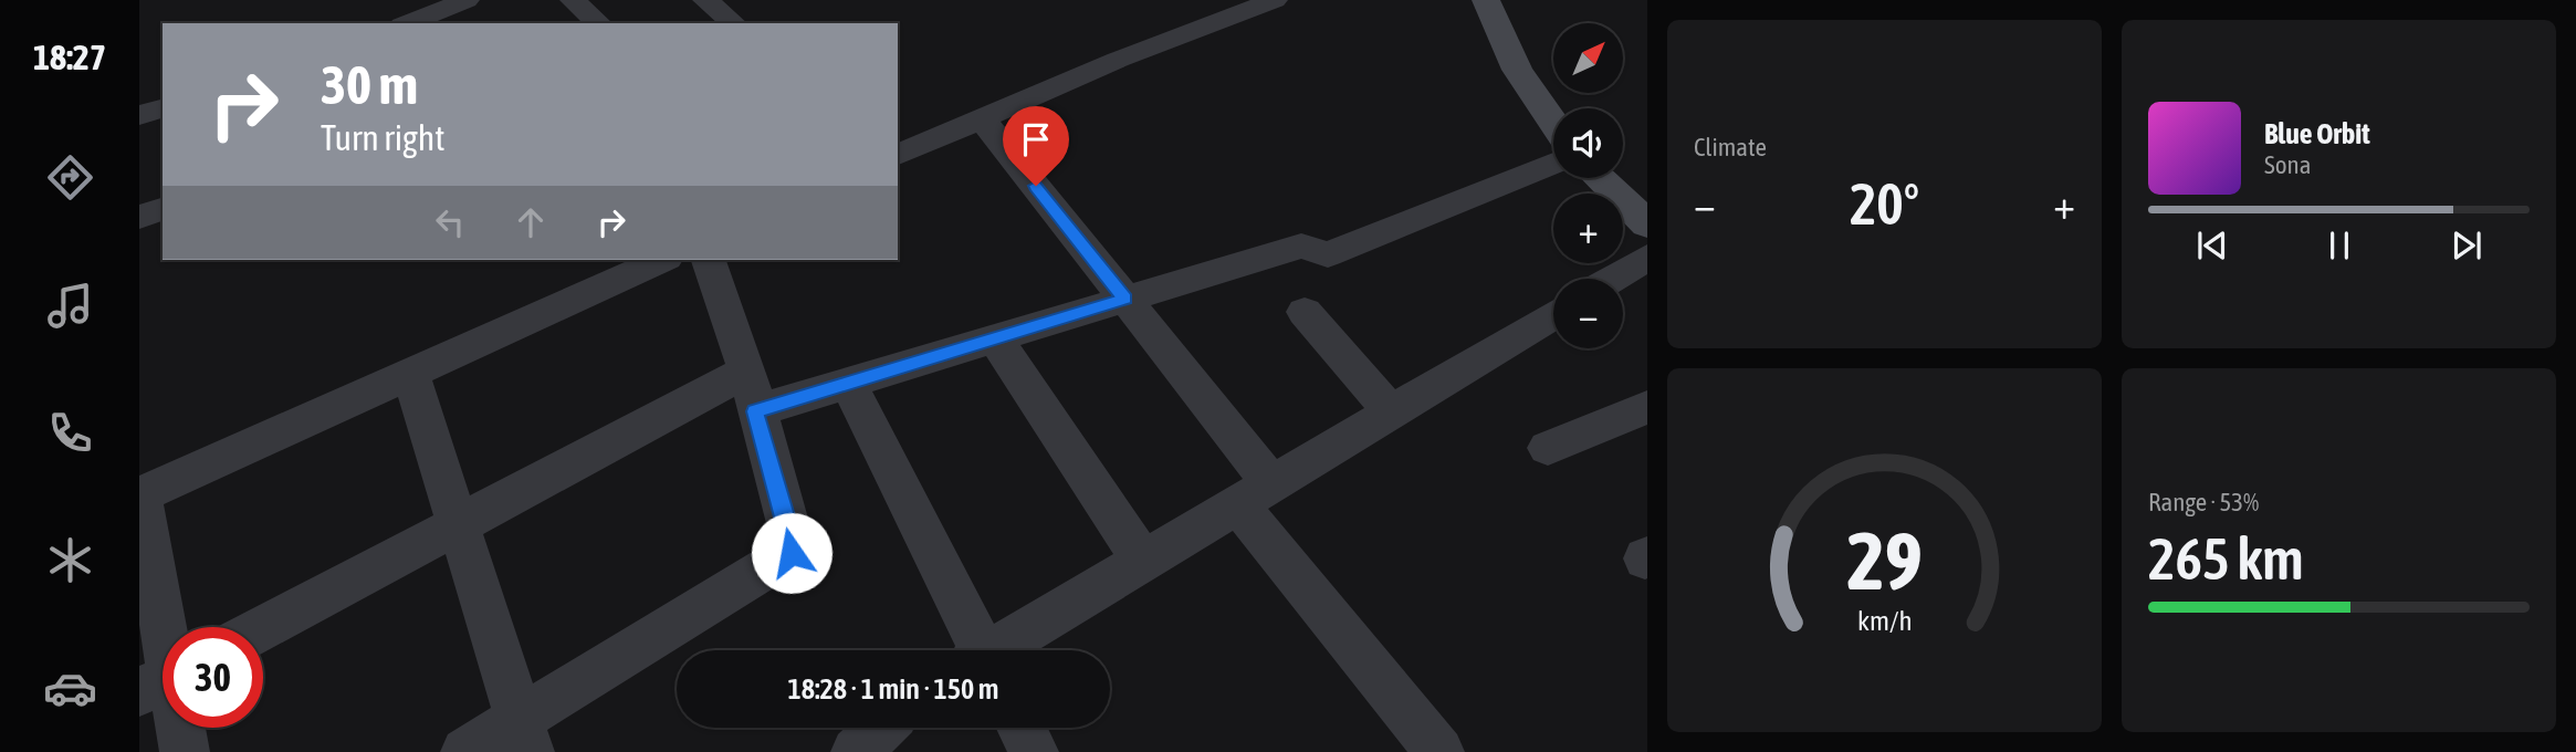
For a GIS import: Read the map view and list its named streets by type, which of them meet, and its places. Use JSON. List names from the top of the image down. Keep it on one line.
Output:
{"north":"top right","page":{"tabs":"18:27","tile":["Climate",["Range · 53%","265 km"]],"map_buttons":["+","−"],"turn":["30 m","Turn right"],"song":["Blue Orbit","Sona"],"heat":["−","20°","+"],"limit":"30","trip":"18:28 · 1 min · 150 m","gauge":["29","km/h"]}}
